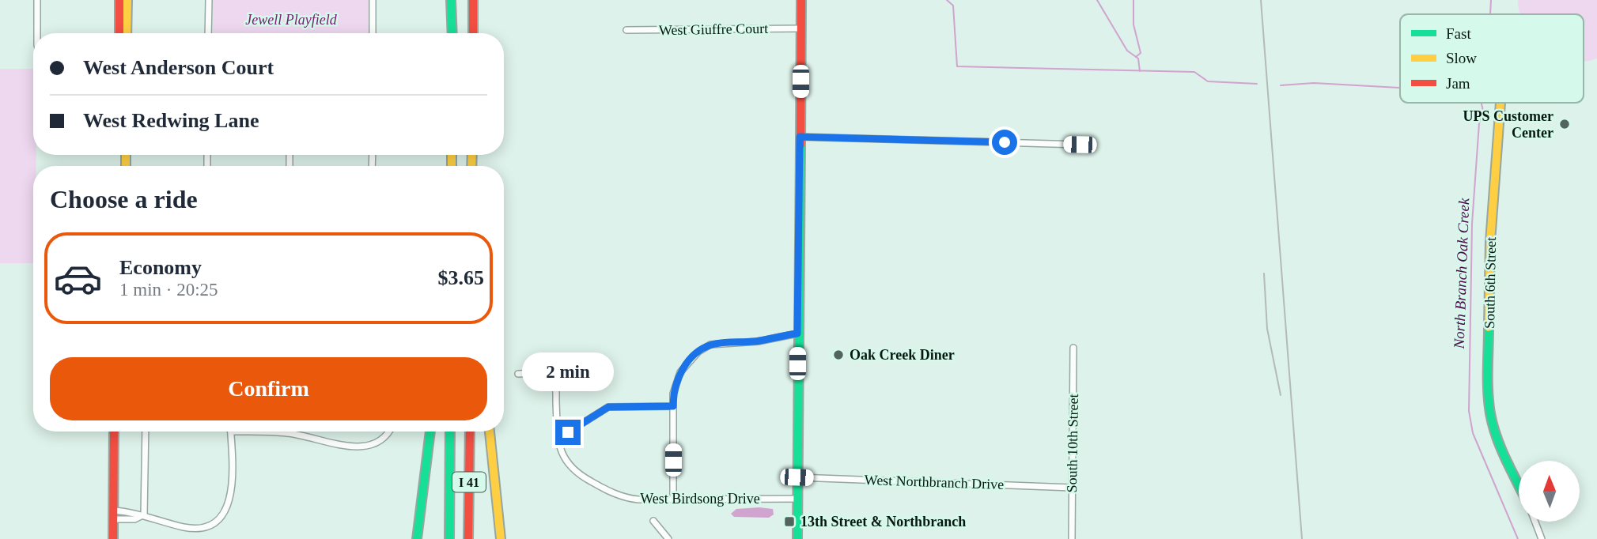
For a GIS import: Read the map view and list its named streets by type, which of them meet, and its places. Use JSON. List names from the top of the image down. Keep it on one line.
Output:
{"streets":{"main road":["South 6th Street","I 41"],"street":["West Giuffre Court","South 10th Street","West Northbranch Drive","West Birdsong Drive"]},"crossings":[["South 10th Street","West Northbranch Drive"]],"water":["North Branch Oak Creek"],"parks":["Jewell Playfield"],"places":{"other":["UPS Customer Center","Oak Creek Diner"],"transit":["13th Street & Northbranch"]},"legend":["Fast","Slow","Jam"],"north":"top","page":{"banner":["West Anderson Court","West Redwing Lane"],"heading":"Choose a ride","list":[{"name":"Economy","note":"1 min · 20:25","value":"$3.65"}],"buttons":"Confirm","bubble":"2 min"}}
